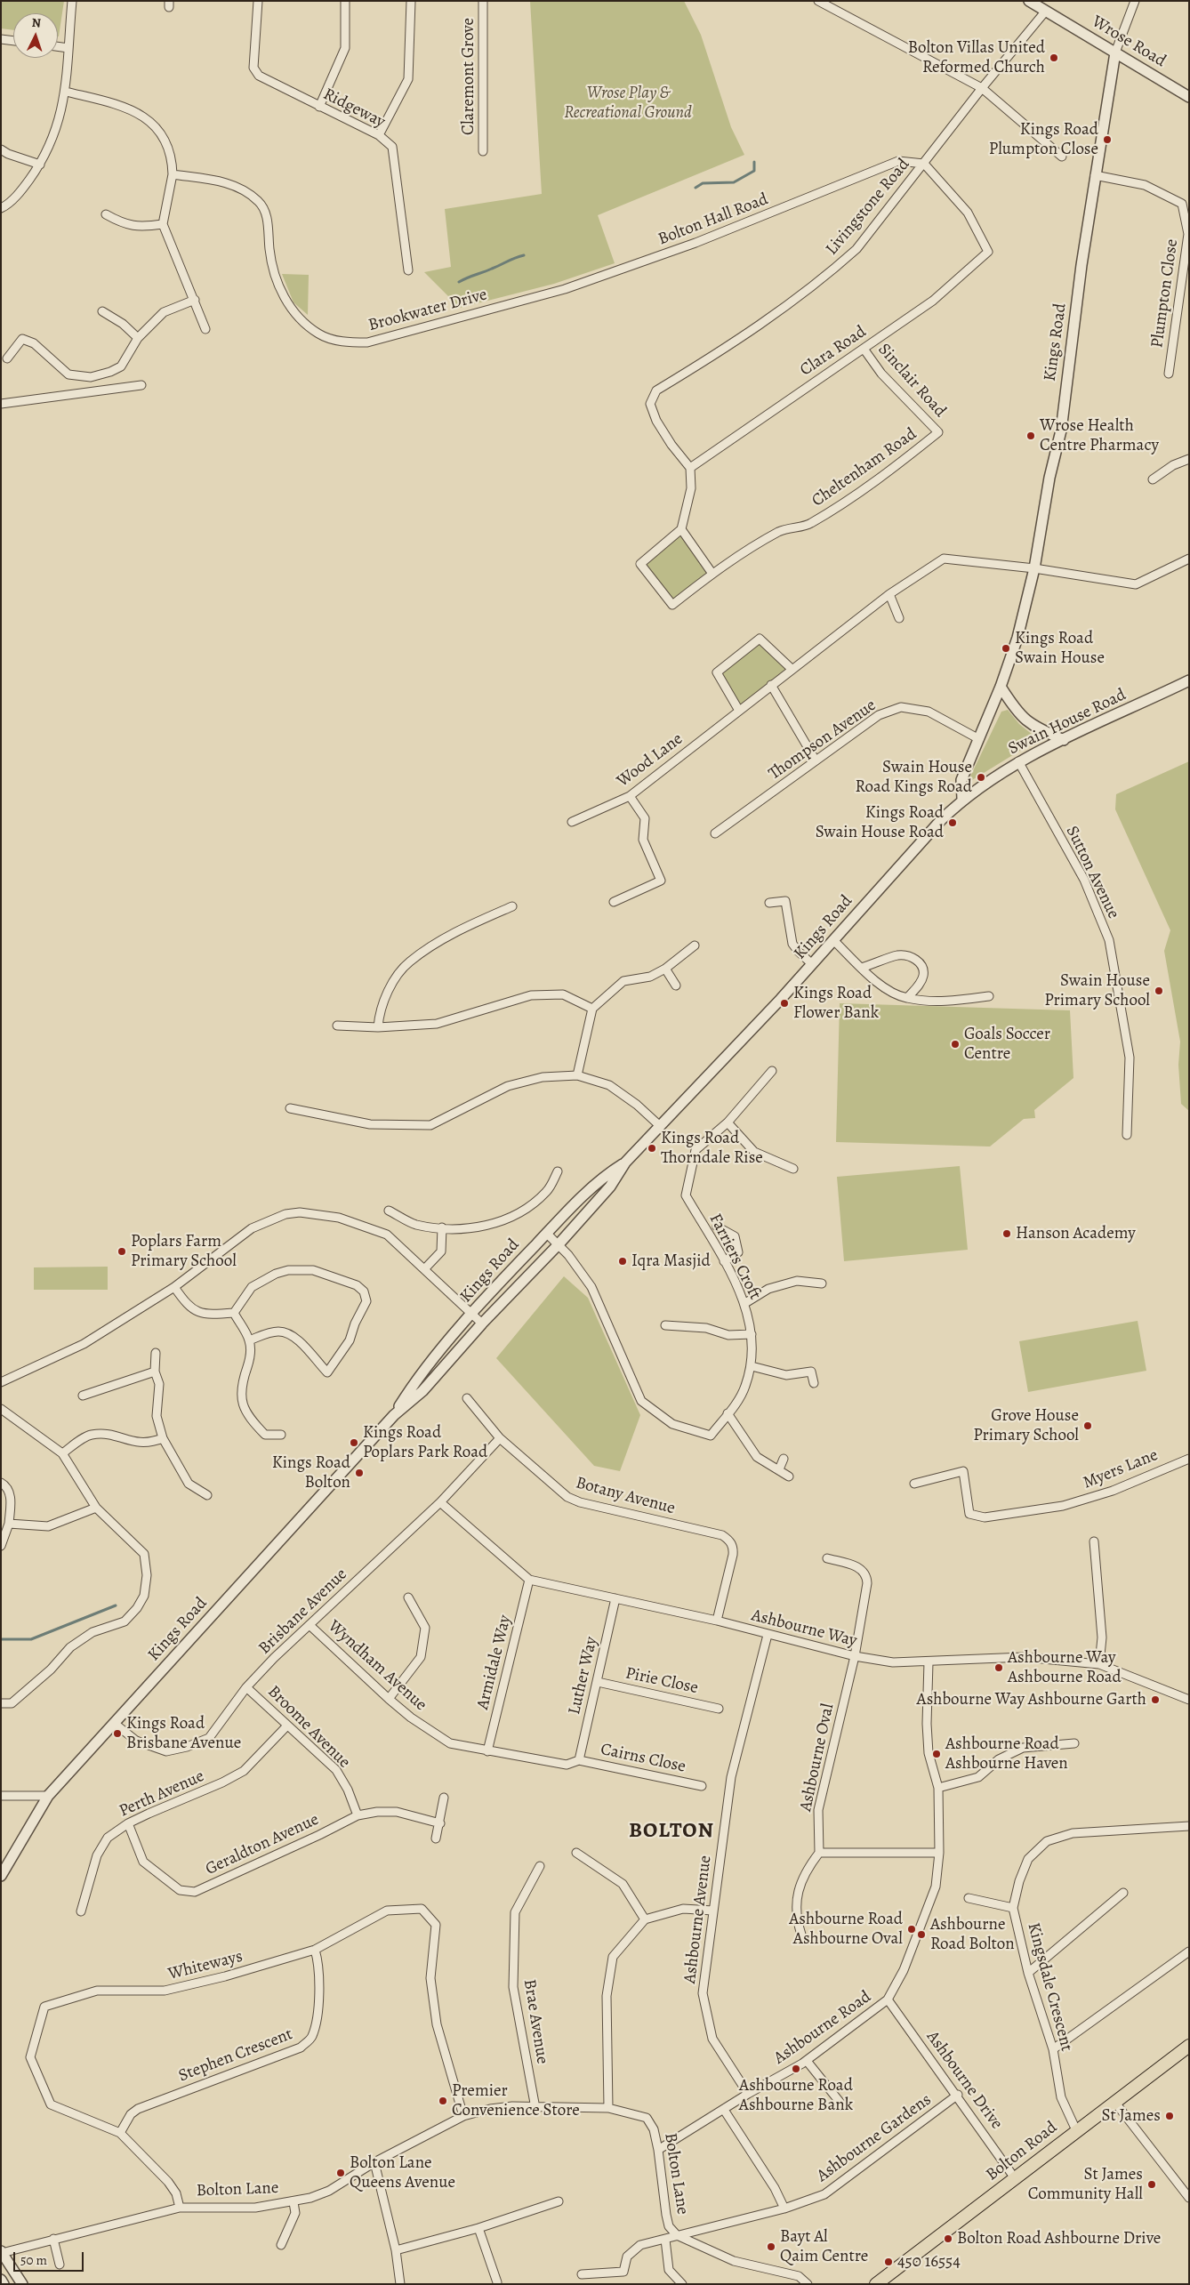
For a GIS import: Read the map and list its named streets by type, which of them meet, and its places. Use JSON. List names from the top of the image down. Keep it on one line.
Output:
{"streets":{"main road":["Bolton Road"],"street":["Wrose Road","Claremont Grove","Ridgeway","Livingstone Road","Bolton Hall Road","Plumpton Close","Brookwater Drive","Kings Road","Clara Road","Sinclair Road","Cheltenham Road","Swain House Road","Thompson Avenue","Wood Lane","Sutton Avenue","Farriers Croft","Myers Lane","Botany Avenue","Brisbane Avenue","Ashbourne Way","Armidale Way","Wyndham Avenue","Luther Way","Pirie Close","Broome Avenue","Ashbourne Oval","Cairns Close","Perth Avenue","Geraldton Avenue","Ashbourne Avenue","Whiteways","Kingsdale Crescent","Brae Avenue","Ashbourne Road","Stephen Crescent","Ashbourne Drive","Ashbourne Gardens","Bolton Lane"]},"crossings":[["Wrose Road","Livingstone Road"],["Wrose Road","Kings Road"],["Livingstone Road","Bolton Hall Road"],["Livingstone Road","Clara Road"],["Bolton Hall Road","Brookwater Drive"],["Bolton Hall Road","Clara Road"],["Plumpton Close","Kings Road"],["Kings Road","Swain House Road"],["Kings Road","Thompson Avenue"],["Kings Road","Wood Lane"],["Kings Road","Farriers Croft"],["Kings Road","Brisbane Avenue"],["Clara Road","Sinclair Road"],["Sinclair Road","Cheltenham Road"],["Swain House Road","Sutton Avenue"],["Botany Avenue","Brisbane Avenue"],["Botany Avenue","Ashbourne Way"],["Brisbane Avenue","Ashbourne Way"],["Brisbane Avenue","Wyndham Avenue"],["Brisbane Avenue","Broome Avenue"],["Ashbourne Way","Armidale Way"],["Ashbourne Way","Luther Way"],["Ashbourne Way","Ashbourne Oval"],["Ashbourne Way","Ashbourne Avenue"],["Ashbourne Way","Ashbourne Road"],["Armidale Way","Wyndham Avenue"],["Wyndham Avenue","Luther Way"],["Wyndham Avenue","Cairns Close"],["Luther Way","Pirie Close"],["Luther Way","Cairns Close"],["Broome Avenue","Perth Avenue"],["Broome Avenue","Geraldton Avenue"],["Perth Avenue","Geraldton Avenue"],["Ashbourne Avenue","Ashbourne Road"],["Whiteways","Stephen Crescent"],["Whiteways","Bolton Lane"],["Kingsdale Crescent","Bolton Road"],["Brae Avenue","Bolton Lane"],["Ashbourne Road","Ashbourne Drive"],["Ashbourne Road","Bolton Lane"],["Ashbourne Drive","Ashbourne Gardens"],["Ashbourne Drive","Bolton Road"],["Ashbourne Gardens","Bolton Lane"]],"districts":["BOLTON"],"parks":["Wrose Play & Recreational Ground"],"places":["Bolton Villas United Reformed Church","Kings Road Plumpton Close","Wrose Health Centre Pharmacy","Kings Road Swain House","Swain House Road Kings Road","Kings Road Swain House Road","Swain House Primary School","Kings Road Flower Bank","Goals Soccer Centre","Kings Road Thorndale Rise","Hanson Academy","Poplars Farm Primary School","Iqra Masjid","Grove House Primary School","Kings Road Poplars Park Road","Kings Road Bolton","Ashbourne Way Ashbourne Road","Ashbourne Way Ashbourne Garth","Kings Road Brisbane Avenue","Ashbourne Road Ashbourne Haven","Ashbourne Road Ashbourne Oval","Ashbourne Road Bolton","Ashbourne Road Ashbourne Bank","Premier Convenience Store","St James","Bolton Lane Queens Avenue","St James Community Hall","Bolton Road Ashbourne Drive","Bayt Al Qaim Centre","450 16554"],"scale_bar":"50 m","north":"top"}
